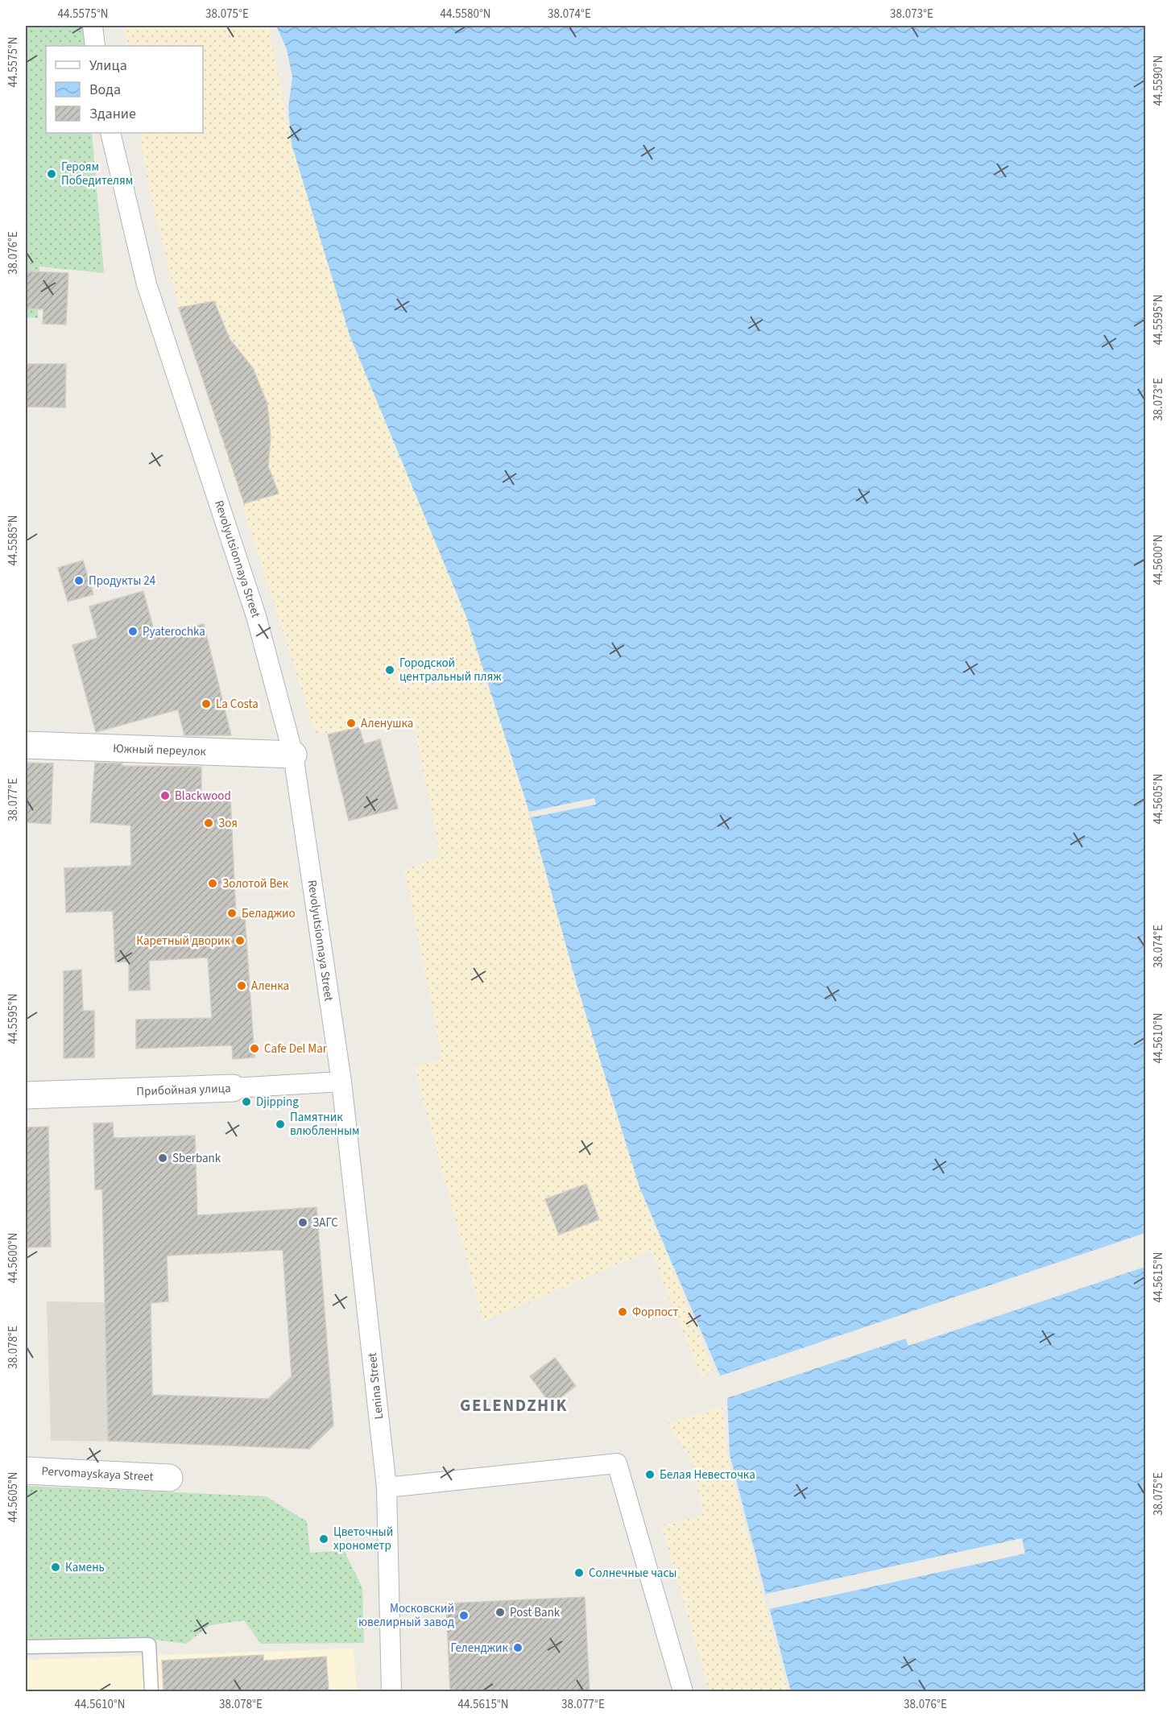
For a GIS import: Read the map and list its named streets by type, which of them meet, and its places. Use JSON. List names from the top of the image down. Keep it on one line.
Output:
{"streets":{"street":["Revolyutsionnaya Street","Южный переулок","Прибойная улица","Lenina Street","Pervomayskaya Street"]},"crossings":[["Revolyutsionnaya Street","Южный переулок"],["Revolyutsionnaya Street","Прибойная улица"],["Revolyutsionnaya Street","Lenina Street"],["Прибойная улица","Lenina Street"]],"districts":["GELENDZHIK"],"places":["Героям Победителям","Продукты 24","Pyaterochka","Городской центральный пляж","La Costa","Аленушка","Blackwood","Зоя","Золотой Век","Беладжио","Каретный дворик","Аленка","Cafe Del Mar","Djipping","Памятник влюбленным","Sberbank","ЗАГС","Форпост","Белая Невесточка","Цветочный хронометр","Камень","Солнечные часы","Post Bank","Московский ювелирный завод","Геленджик"],"legend":["Улица","Вода","Здание"],"coordinates":["44.5575°N","38.075°E","44.5580°N","38.074°E","38.073°E","44.5590°N","38.076°E","44.5595°N","44.5585°N","44.5600°N","44.5605°N","38.077°E","44.5610°N","44.5615°N","38.078°E"]}
